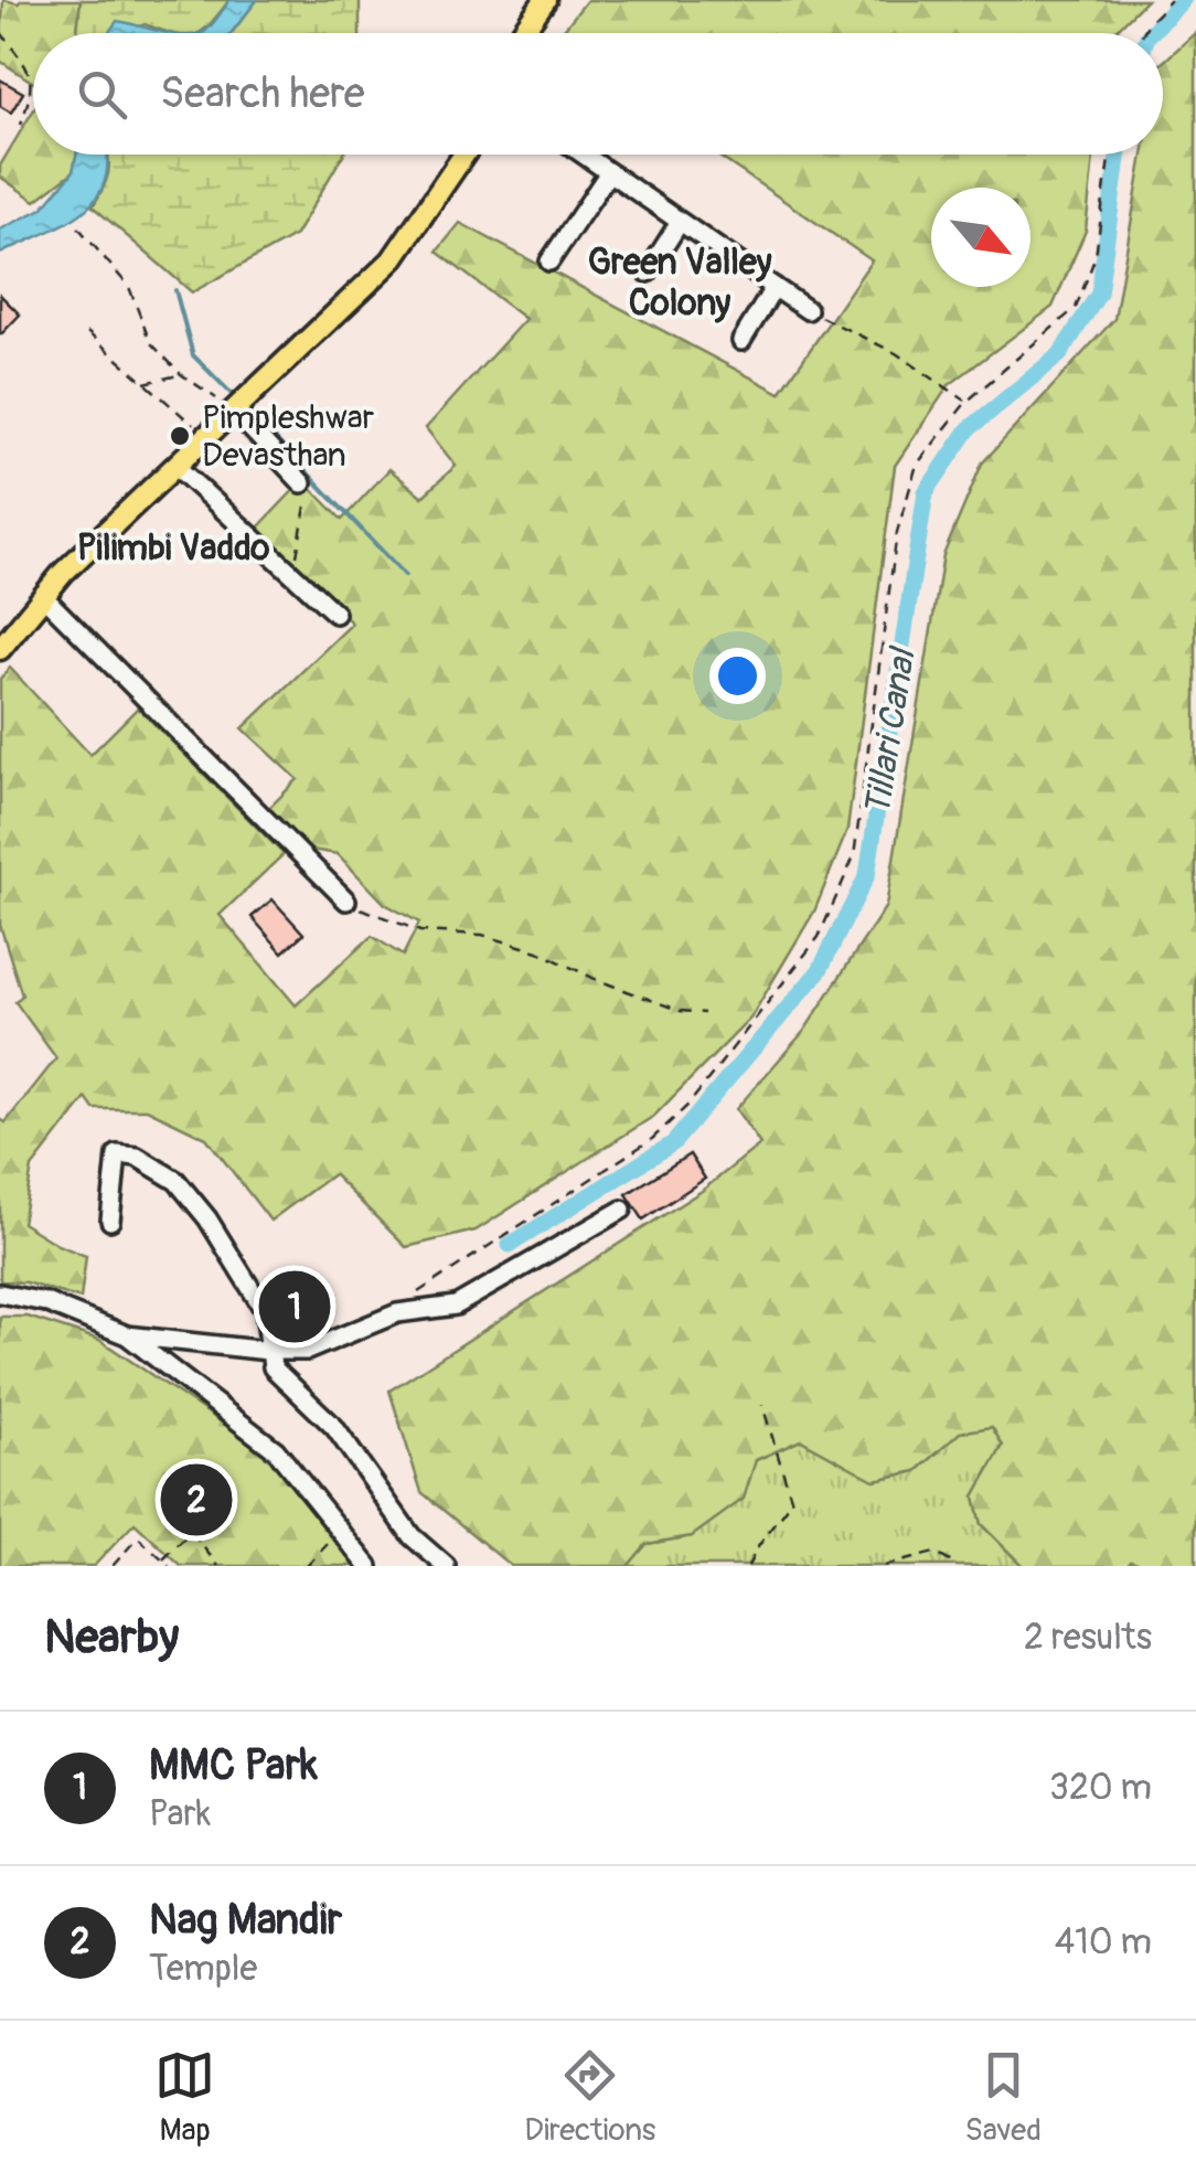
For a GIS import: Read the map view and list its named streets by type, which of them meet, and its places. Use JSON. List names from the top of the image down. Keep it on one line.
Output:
{"districts":["Green Valley Colony","Pilimbi Vaddo"],"water":["Tillari Canal"],"places":["Pimpleshwar Devasthan"],"north":"bottom right","page":{"search":"Search here","pins":["1","2"],"heading":["Nearby","2 results"],"list":[{"mark":"1","name":"MMC Park","note":"Park","value":"320 m"},{"mark":"2","name":"Nag Mandir","note":"Temple","value":"410 m"}],"nav":["Map","Directions","Saved"]}}
